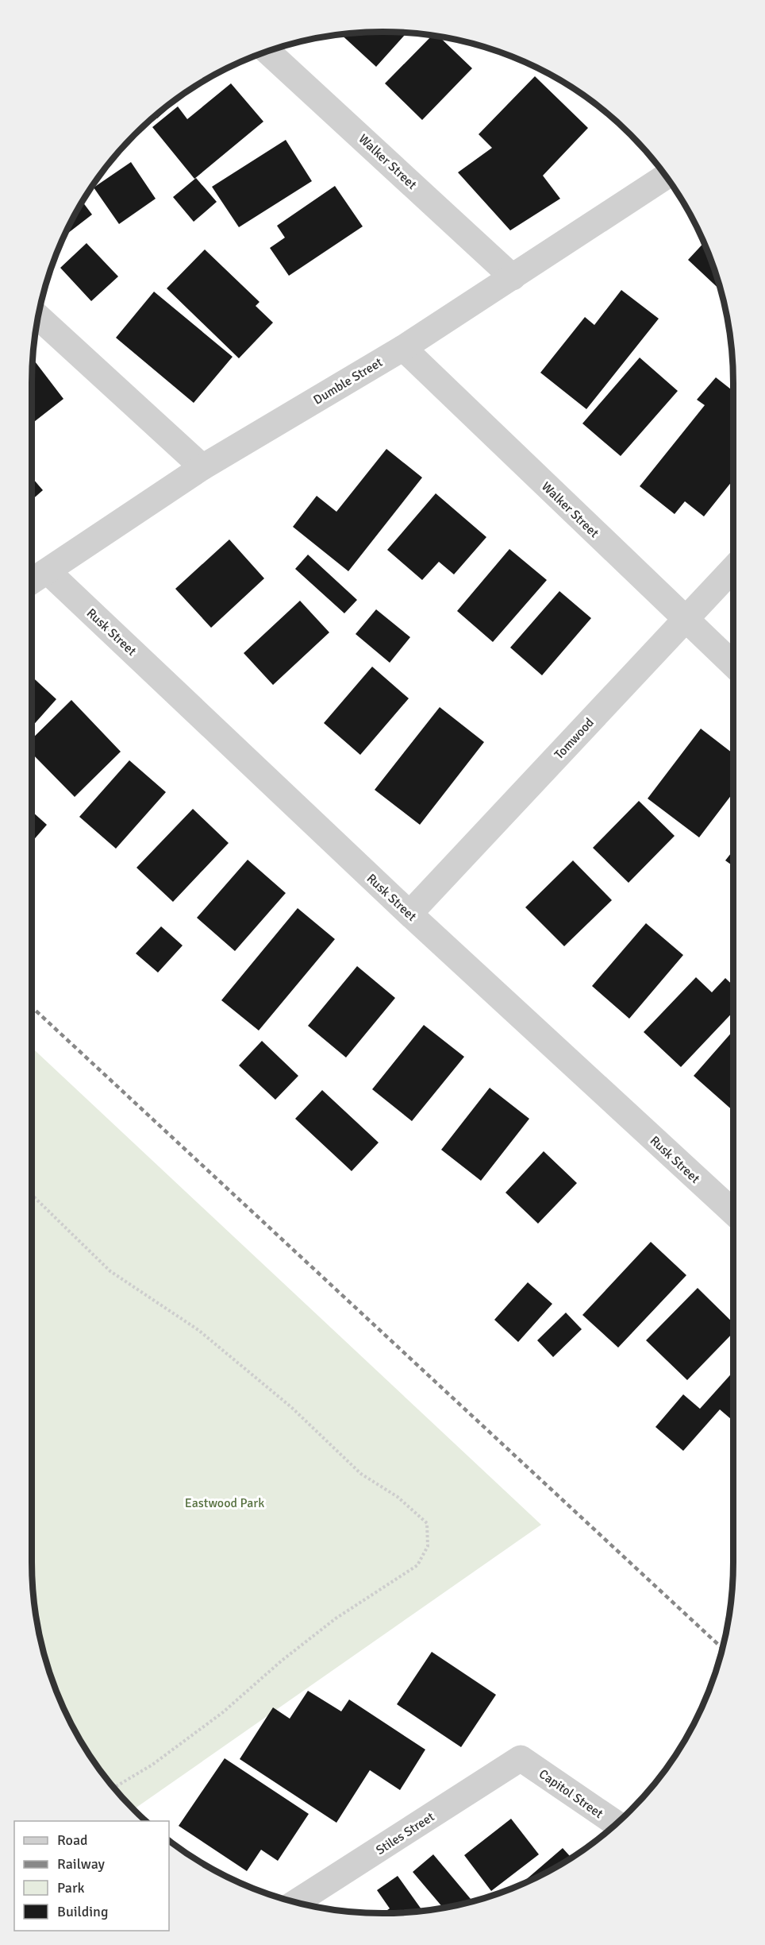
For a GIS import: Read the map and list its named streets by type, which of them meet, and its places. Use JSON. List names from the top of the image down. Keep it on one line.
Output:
{"streets":{"street":["Walker Street","Dumble Street","Rusk Street","Tomwood","Capitol Street","Stiles Street"]},"crossings":[["Walker Street","Dumble Street"],["Walker Street","Tomwood"],["Dumble Street","Rusk Street"],["Rusk Street","Tomwood"],["Capitol Street","Stiles Street"]],"parks":["Eastwood Park"],"legend":["Road","Railway","Park","Building"]}
